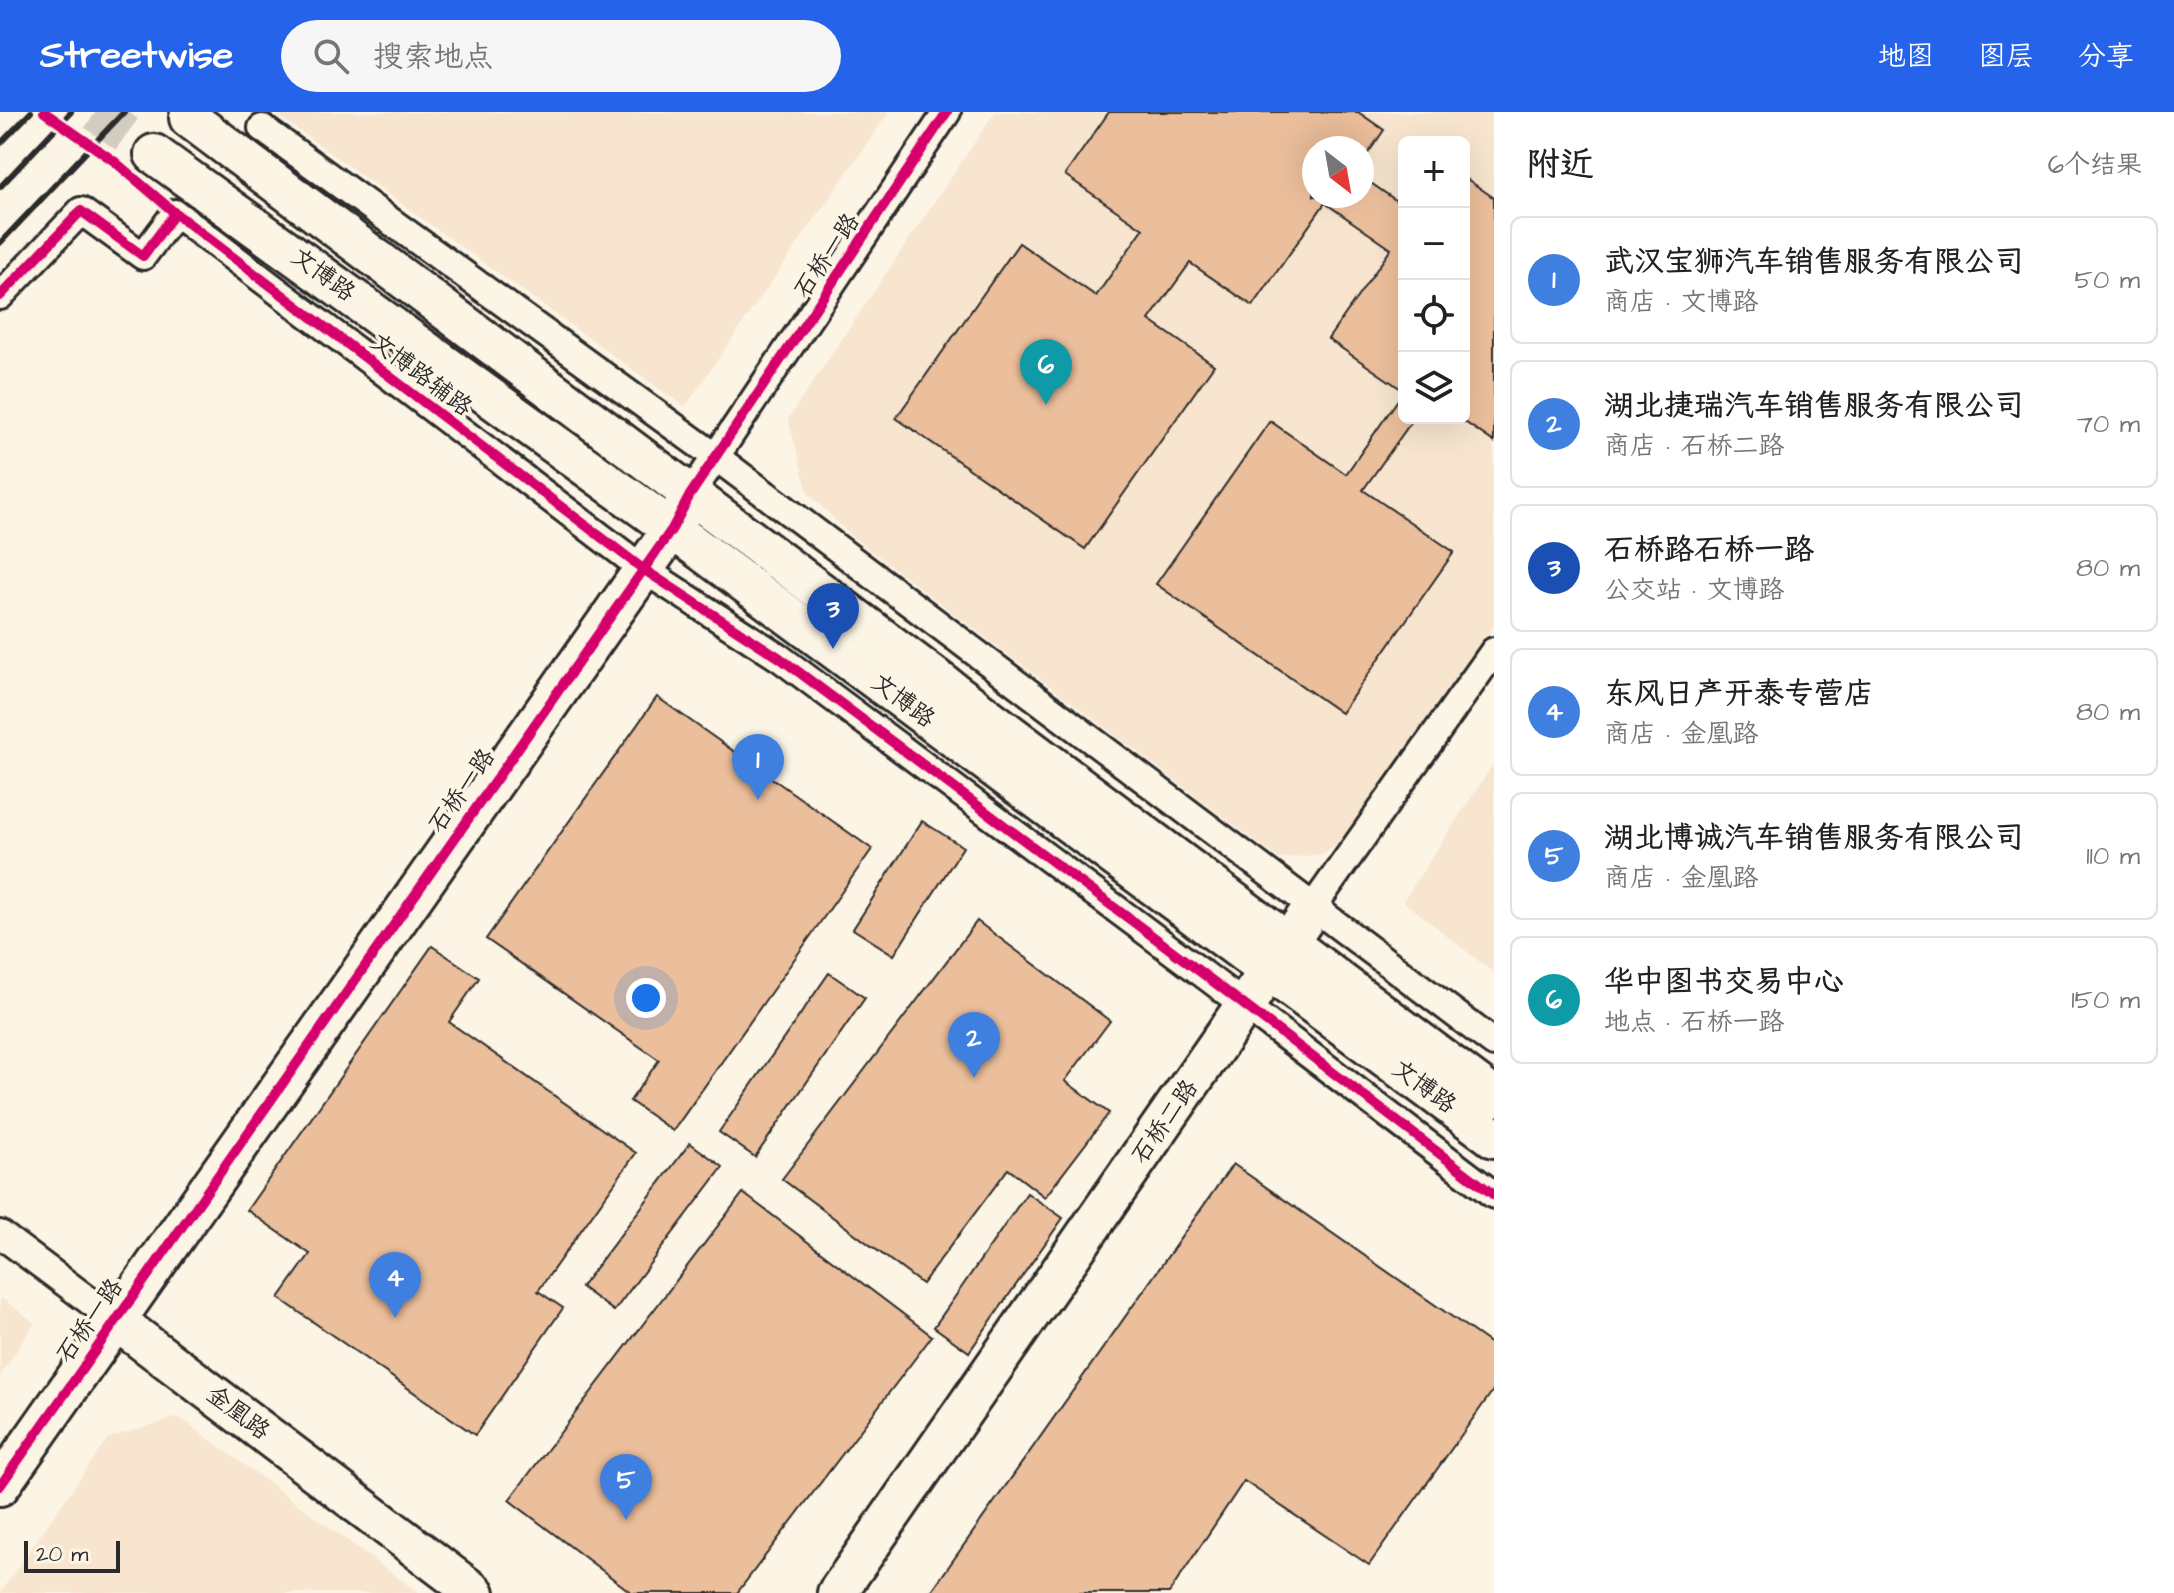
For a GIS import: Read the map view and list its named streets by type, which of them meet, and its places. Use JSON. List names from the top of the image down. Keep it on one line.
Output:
{"streets":{"main road":["石桥一路","文博路","石桥二路","金凰路"],"street":["文博路辅路"]},"crossings":[["石桥一路","文博路"],["石桥一路","文博路辅路"],["石桥一路","金凰路"],["文博路","石桥二路"],["文博路辅路","石桥二路"]],"scale_bar":"20 m","north":"bottom right","page":{"header":"Streetwise","search":"搜索地点","nav":["地图","图层","分享"],"heading":["附近","6个结果"],"map_buttons":["+","−"],"list":[{"mark":"1","name":"武汉宝狮汽车销售服务有限公司","note":"商店 · 文博路","value":"50 m"},{"mark":"2","name":"湖北捷瑞汽车销售服务有限公司","note":"商店 · 石桥二路","value":"70 m"},{"mark":"3","name":"石桥路石桥一路","note":"公交站 · 文博路","value":"80 m"},{"mark":"4","name":"东风日产开泰专营店","note":"商店 · 金凰路","value":"80 m"},{"mark":"5","name":"湖北博诚汽车销售服务有限公司","note":"商店 · 金凰路","value":"110 m"},{"mark":"6","name":"华中图书交易中心","note":"地点 · 石桥一路","value":"150 m"}],"pins":["6","3","1","2","4","5"],"scale":"20 m"}}
